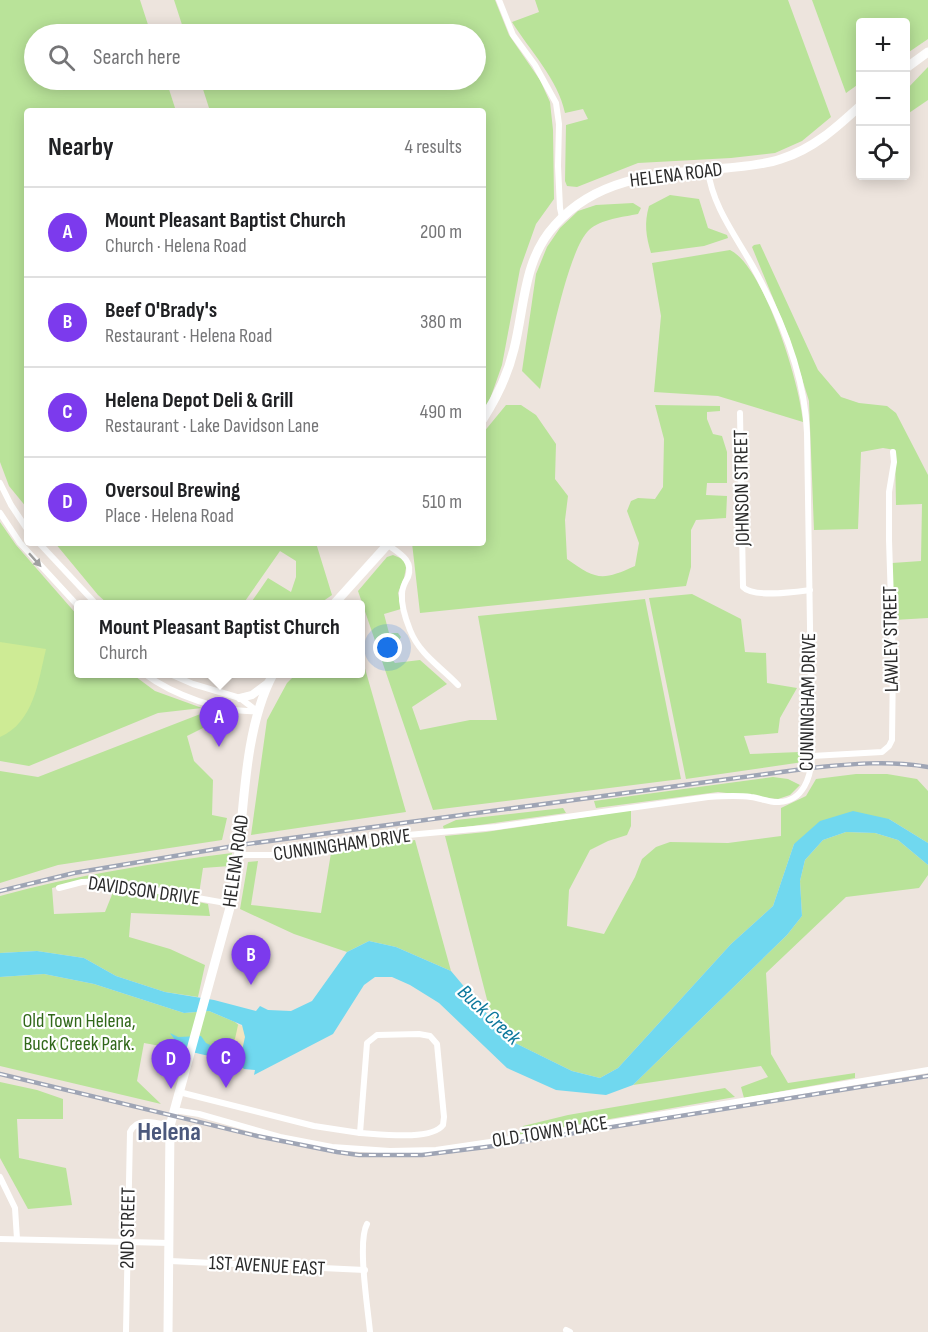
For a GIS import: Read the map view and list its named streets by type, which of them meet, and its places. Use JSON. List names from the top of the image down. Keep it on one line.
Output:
{"streets":{"main road":["HELENA ROAD"],"street":["JOHNSON STREET","LAWLEY STREET","CUNNINGHAM DRIVE","DAVIDSON DRIVE","OLD TOWN PLACE","2ND STREET","1ST AVENUE EAST"]},"crossings":[["HELENA ROAD","CUNNINGHAM DRIVE"],["HELENA ROAD","DAVIDSON DRIVE"],["HELENA ROAD","OLD TOWN PLACE"],["HELENA ROAD","2ND STREET"],["HELENA ROAD","1ST AVENUE EAST"],["JOHNSON STREET","CUNNINGHAM DRIVE"],["LAWLEY STREET","CUNNINGHAM DRIVE"]],"districts":["Helena"],"water":["Buck Creek"],"parks":["Old Town Helena, Buck Creek Park."],"page":{"map_buttons":["+","−"],"search":"Search here","heading":["Nearby","4 results"],"list":[{"mark":"A","name":"Mount Pleasant Baptist Church","note":"Church · Helena Road","value":"200 m"},{"mark":"B","name":"Beef O'Brady's","note":"Restaurant · Helena Road","value":"380 m"},{"mark":"C","name":"Helena Depot Deli & Grill","note":"Restaurant · Lake Davidson Lane","value":"490 m"},{"mark":"D","name":"Oversoul Brewing","note":"Place · Helena Road","value":"510 m"}],"popup":["Mount Pleasant Baptist Church","Church"],"pins":["A","B","C","D"]}}
